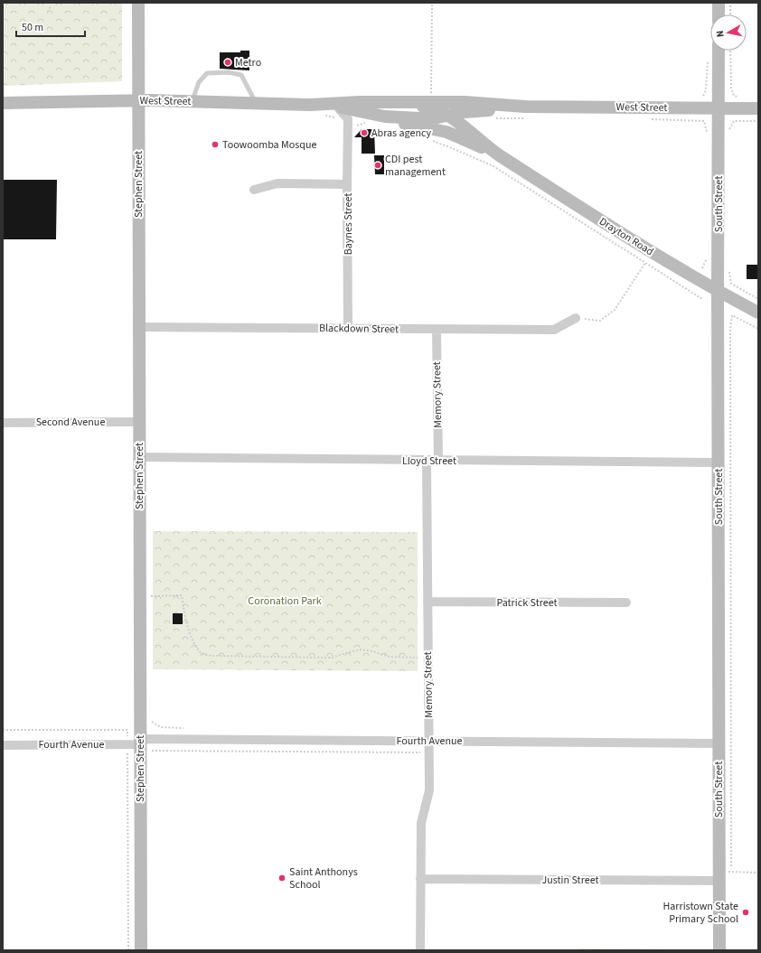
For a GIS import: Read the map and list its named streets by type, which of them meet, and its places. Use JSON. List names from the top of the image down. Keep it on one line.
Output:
{"streets":{"street":["West Street","Stephen Street","South Street","Baynes Street","Drayton Road","Blackdown Street","Memory Street","Second Avenue","Lloyd Street","Patrick Street","Fourth Avenue","Justin Street"]},"crossings":[["West Street","Stephen Street"],["West Street","South Street"],["Stephen Street","Blackdown Street"],["Stephen Street","Second Avenue"],["Stephen Street","Lloyd Street"],["Stephen Street","Fourth Avenue"],["South Street","Drayton Road"],["South Street","Lloyd Street"],["South Street","Fourth Avenue"],["South Street","Justin Street"],["Baynes Street","Blackdown Street"],["Blackdown Street","Memory Street"],["Memory Street","Lloyd Street"],["Memory Street","Patrick Street"],["Memory Street","Fourth Avenue"],["Memory Street","Justin Street"]],"parks":["Coronation Park"],"places":["Metro","Abras agency","Toowoomba Mosque","CDI pest management","Saint Anthonys School","Harristown State Primary School"],"scale_bar":"50 m","north":"left"}
